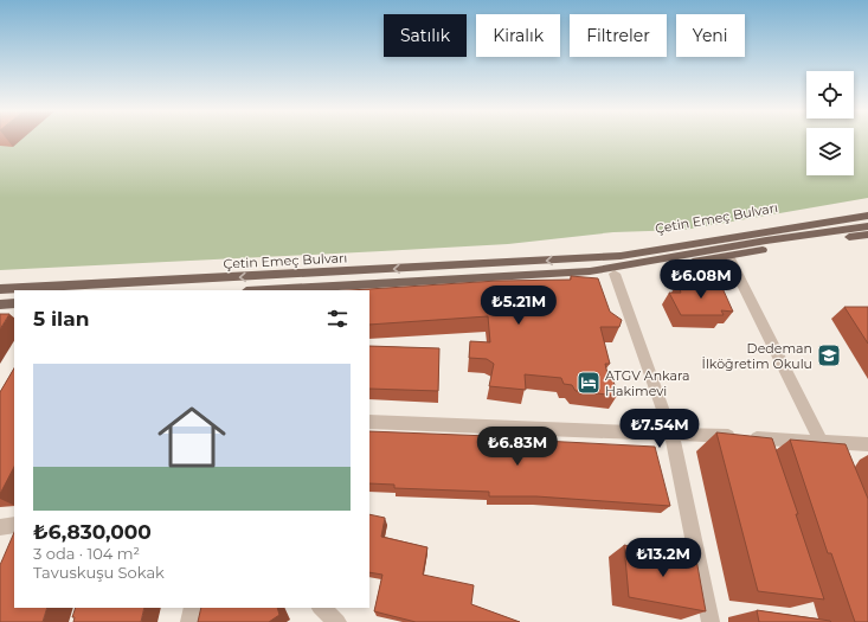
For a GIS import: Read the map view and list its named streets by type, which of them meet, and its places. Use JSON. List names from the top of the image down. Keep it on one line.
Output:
{"streets":{"main road":["Çetin Emeç Bulvarı"]},"places":{"school or university":["Dedeman İlköğretim Okulu"],"hotel":["ATGV Ankara Hakimevi"]},"page":{"chip":["Satılık","Kiralık","Filtreler","Yeni"],"price":["₺6.08M","₺5.21M","₺7.54M","₺6.83M","₺13.2M"],"heading":"5 ilan","list":[{"name":"₺6,830,000","note":"3 oda · 104 m² · Tavuskuşu Sokak"}]}}
